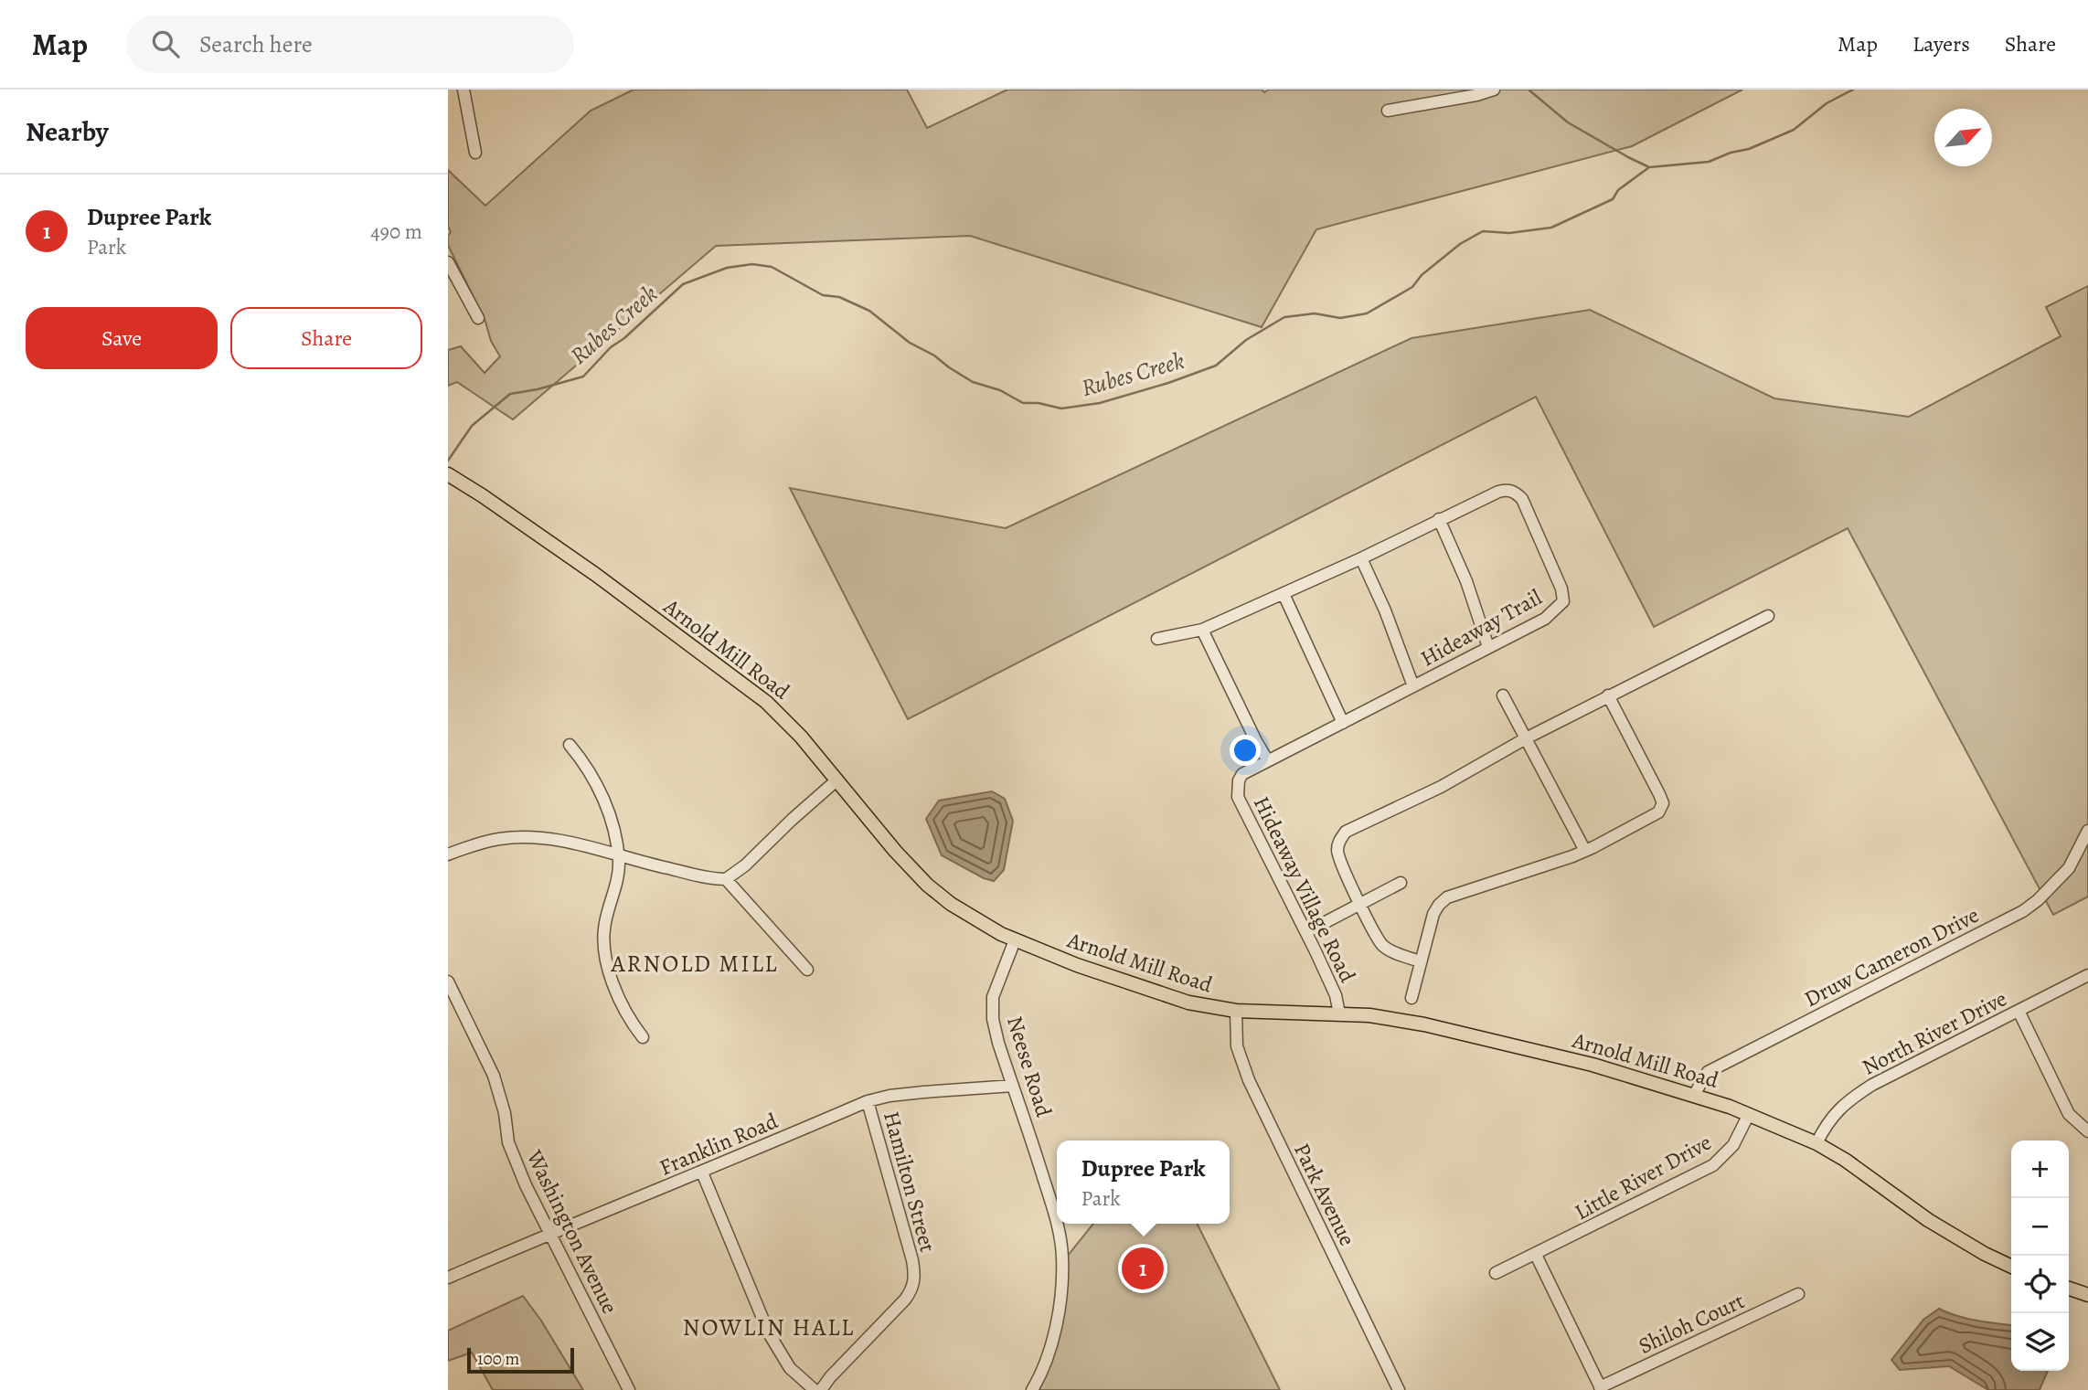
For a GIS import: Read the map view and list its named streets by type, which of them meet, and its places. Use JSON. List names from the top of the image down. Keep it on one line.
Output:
{"streets":{"main road":["Arnold Mill Road"],"street":["Hideaway Trail","Hideaway Village Road","Druw Cameron Drive","North River Drive","Neese Road","Franklin Road","Little River Drive","Hamilton Street","Park Avenue","Washington Avenue","Shiloh Court"]},"crossings":[["Hideaway Trail","Hideaway Village Road"],["Arnold Mill Road","Hideaway Village Road"],["Arnold Mill Road","Druw Cameron Drive"],["Arnold Mill Road","North River Drive"],["Arnold Mill Road","Neese Road"],["Arnold Mill Road","Little River Drive"],["Arnold Mill Road","Park Avenue"],["Neese Road","Franklin Road"],["Franklin Road","Hamilton Street"],["Franklin Road","Washington Avenue"]],"districts":["ARNOLD MILL","NOWLIN HALL"],"water":["Rubes Creek"],"scale_bar":"100 m","north":"top right","page":{"header":"Map","search":"Search here","nav":["Map","Layers","Share"],"heading":"Nearby","list":[{"mark":"1","name":"Dupree Park","note":"Park","value":"490 m"}],"buttons":["Save","Share"],"map_buttons":["+","−"],"popup":["Dupree Park","Park"],"pins":"1","scale":"100 m"}}
